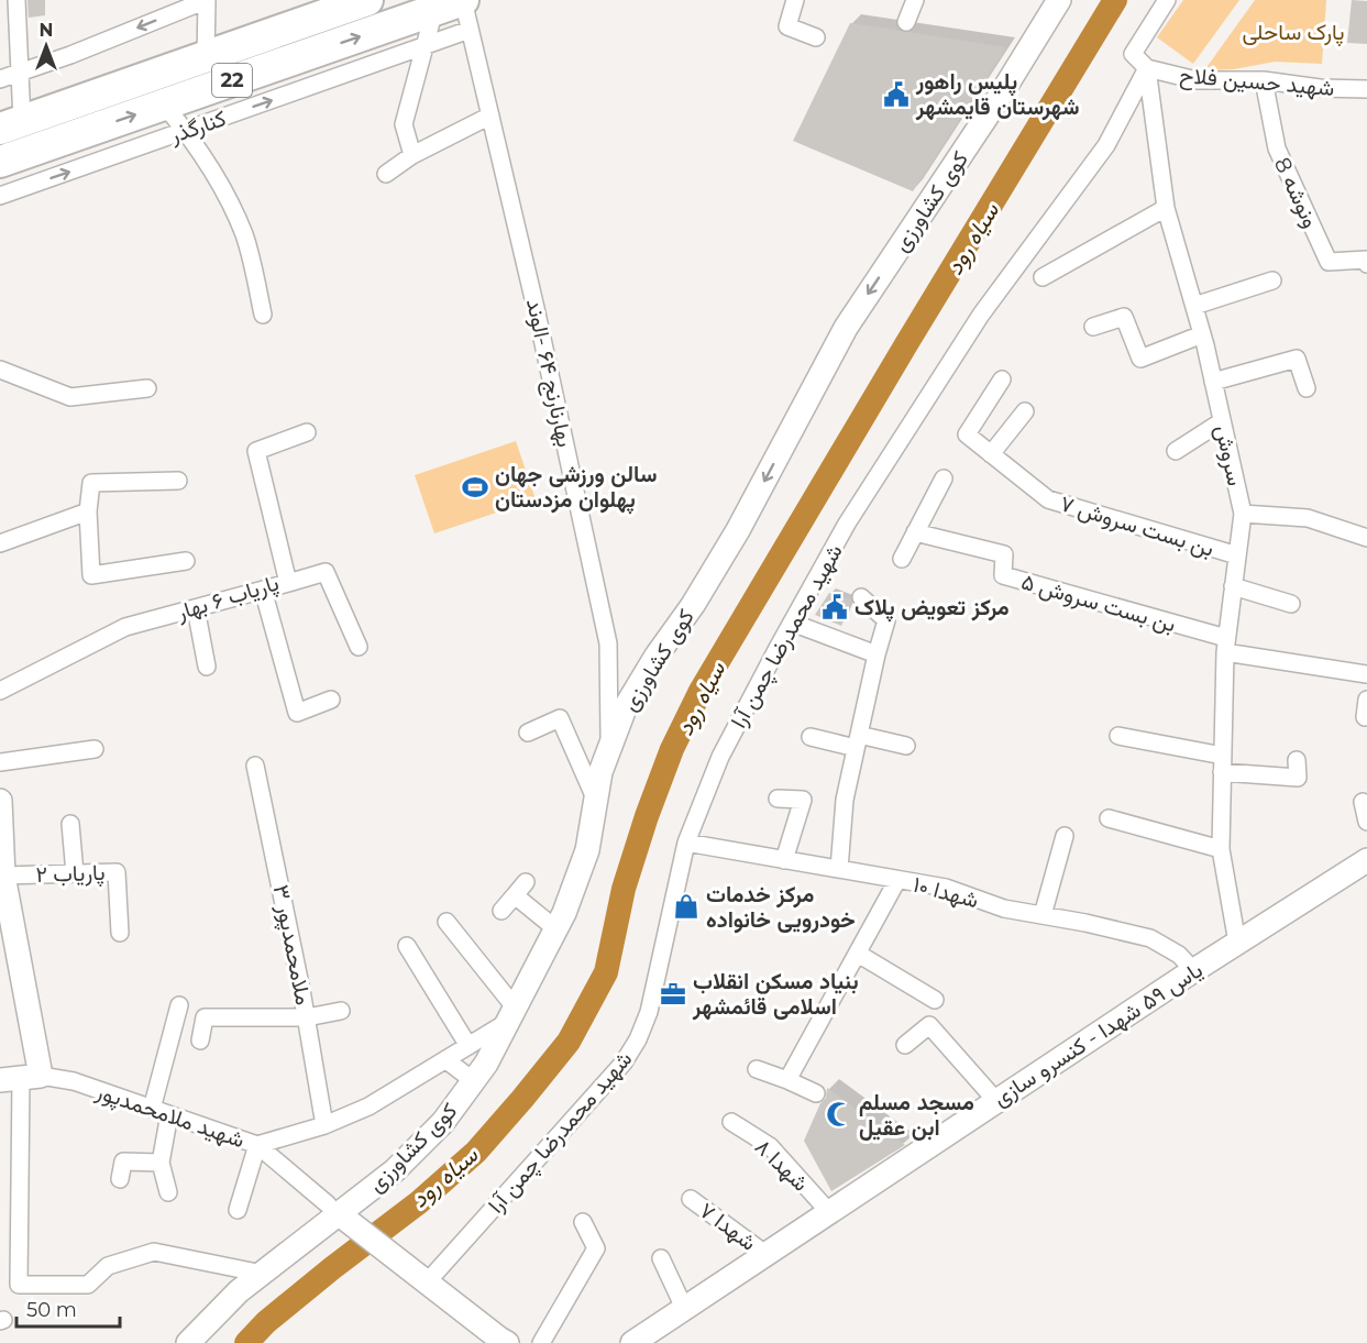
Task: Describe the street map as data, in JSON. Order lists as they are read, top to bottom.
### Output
{
  "streets": {
    "highway": ["22"],
    "street": [
      "شهید حسین فلاح",
      "کنارگذر",
      "ونوشه 8",
      "کوی کشاورزی",
      "بهارنارنج ۶۴ -الوند",
      "سروش",
      "بن بست سروش ۷",
      "پاریاب ۶ بهار",
      "بن بست سروش ۵",
      "شهید محمدرضا چمن آرا",
      "پاریاب ۲",
      "شهدا ۱۰",
      "ملامحمدپور ۳",
      "یاس ۵۹ شهدا - کنسرو سازی",
      "شهید ملامحمدپور",
      "شهدا ۸",
      "شهدا ۷"
    ]
  },
  "crossings": [
    ["22", "بهارنارنج ۶۴ -الوند"],
    ["شهید حسین فلاح", "ونوشه 8"],
    ["شهید حسین فلاح", "سروش"],
    ["شهید حسین فلاح", "شهید محمدرضا چمن آرا"],
    ["کنارگذر", "بهارنارنج ۶۴ -الوند"],
    ["کوی کشاورزی", "بهارنارنج ۶۴ -الوند"],
    ["کوی کشاورزی", "شهید ملامحمدپور"],
    ["سروش", "بن بست سروش ۷"],
    ["سروش", "بن بست سروش ۵"],
    ["سروش", "شهید محمدرضا چمن آرا"],
    ["سروش", "یاس ۵۹ شهدا - کنسرو سازی"],
    ["شهید محمدرضا چمن آرا", "شهدا ۱۰"],
    ["شهدا ۱۰", "یاس ۵۹ شهدا - کنسرو سازی"],
    ["ملامحمدپور ۳", "شهید ملامحمدپور"],
    ["یاس ۵۹ شهدا - کنسرو سازی", "شهدا ۸"],
    ["یاس ۵۹ شهدا - کنسرو سازی", "شهدا ۷"]
  ],
  "one_way": ["کوی کشاورزی"],
  "water": ["سیاه رود"],
  "parks": ["پارک ساحلی"],
  "places": {
    "public building": ["پلیس راهور شهرستان قایمشهر", "مرکز تعویض پلاک"],
    "sports": ["سالن ورزشی جهان پهلوان مزدستان"],
    "shop": ["مرکز خدمات خودرویی خانواده"],
    "office": ["بنیاد مسکن انقلاب اسلامی قائمشهر"],
    "mosque": ["مسجد مسلم ابن عقیل"]
  },
  "scale_bar": "50 m",
  "north": "top"
}
